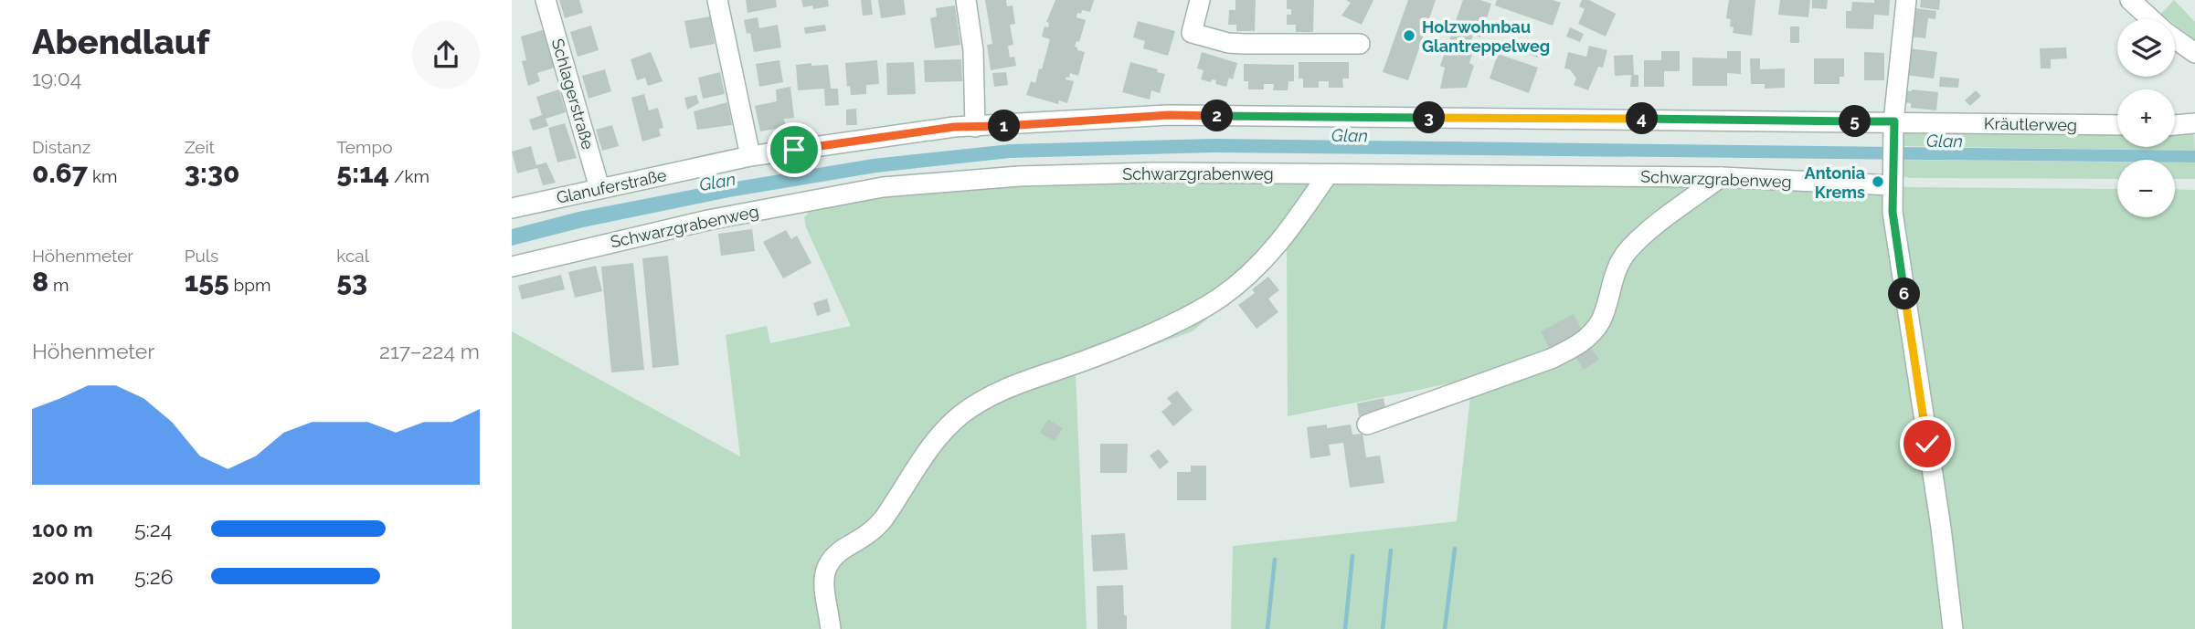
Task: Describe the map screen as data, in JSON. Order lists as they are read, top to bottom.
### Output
{
  "streets": {
    "street": [
      "Schlagerstraße",
      "Kräutlerweg",
      "Schwarzgrabenweg",
      "Glanuferstraße"
    ]
  },
  "crossings": [
    ["Schlagerstraße", "Glanuferstraße"],
    ["Kräutlerweg", "Glanuferstraße"]
  ],
  "water": ["Glan"],
  "places": ["Holzwohnbau Glantreppelweg", "Antonia Krems"],
  "page": {
    "heading": ["Abendlauf", "19:04"],
    "map_buttons": ["+", "−"],
    "pins": [
      "2",
      "3",
      "4",
      "5",
      "1",
      "6"
    ],
    "stats": [
      ["Distanz", "0.67 km"],
      ["Zeit", "3:30"],
      ["Tempo", "5:14 /km"],
      ["Höhenmeter", "8 m"],
      ["Puls", "155 bpm"],
      ["kcal", "53"]
    ],
    "chart": ["Höhenmeter", "217–224 m"],
    "list": [
      {
        "name": "100 m",
        "note": "5:24"
      },
      {
        "name": "200 m",
        "note": "5:26"
      }
    ]
  }
}
